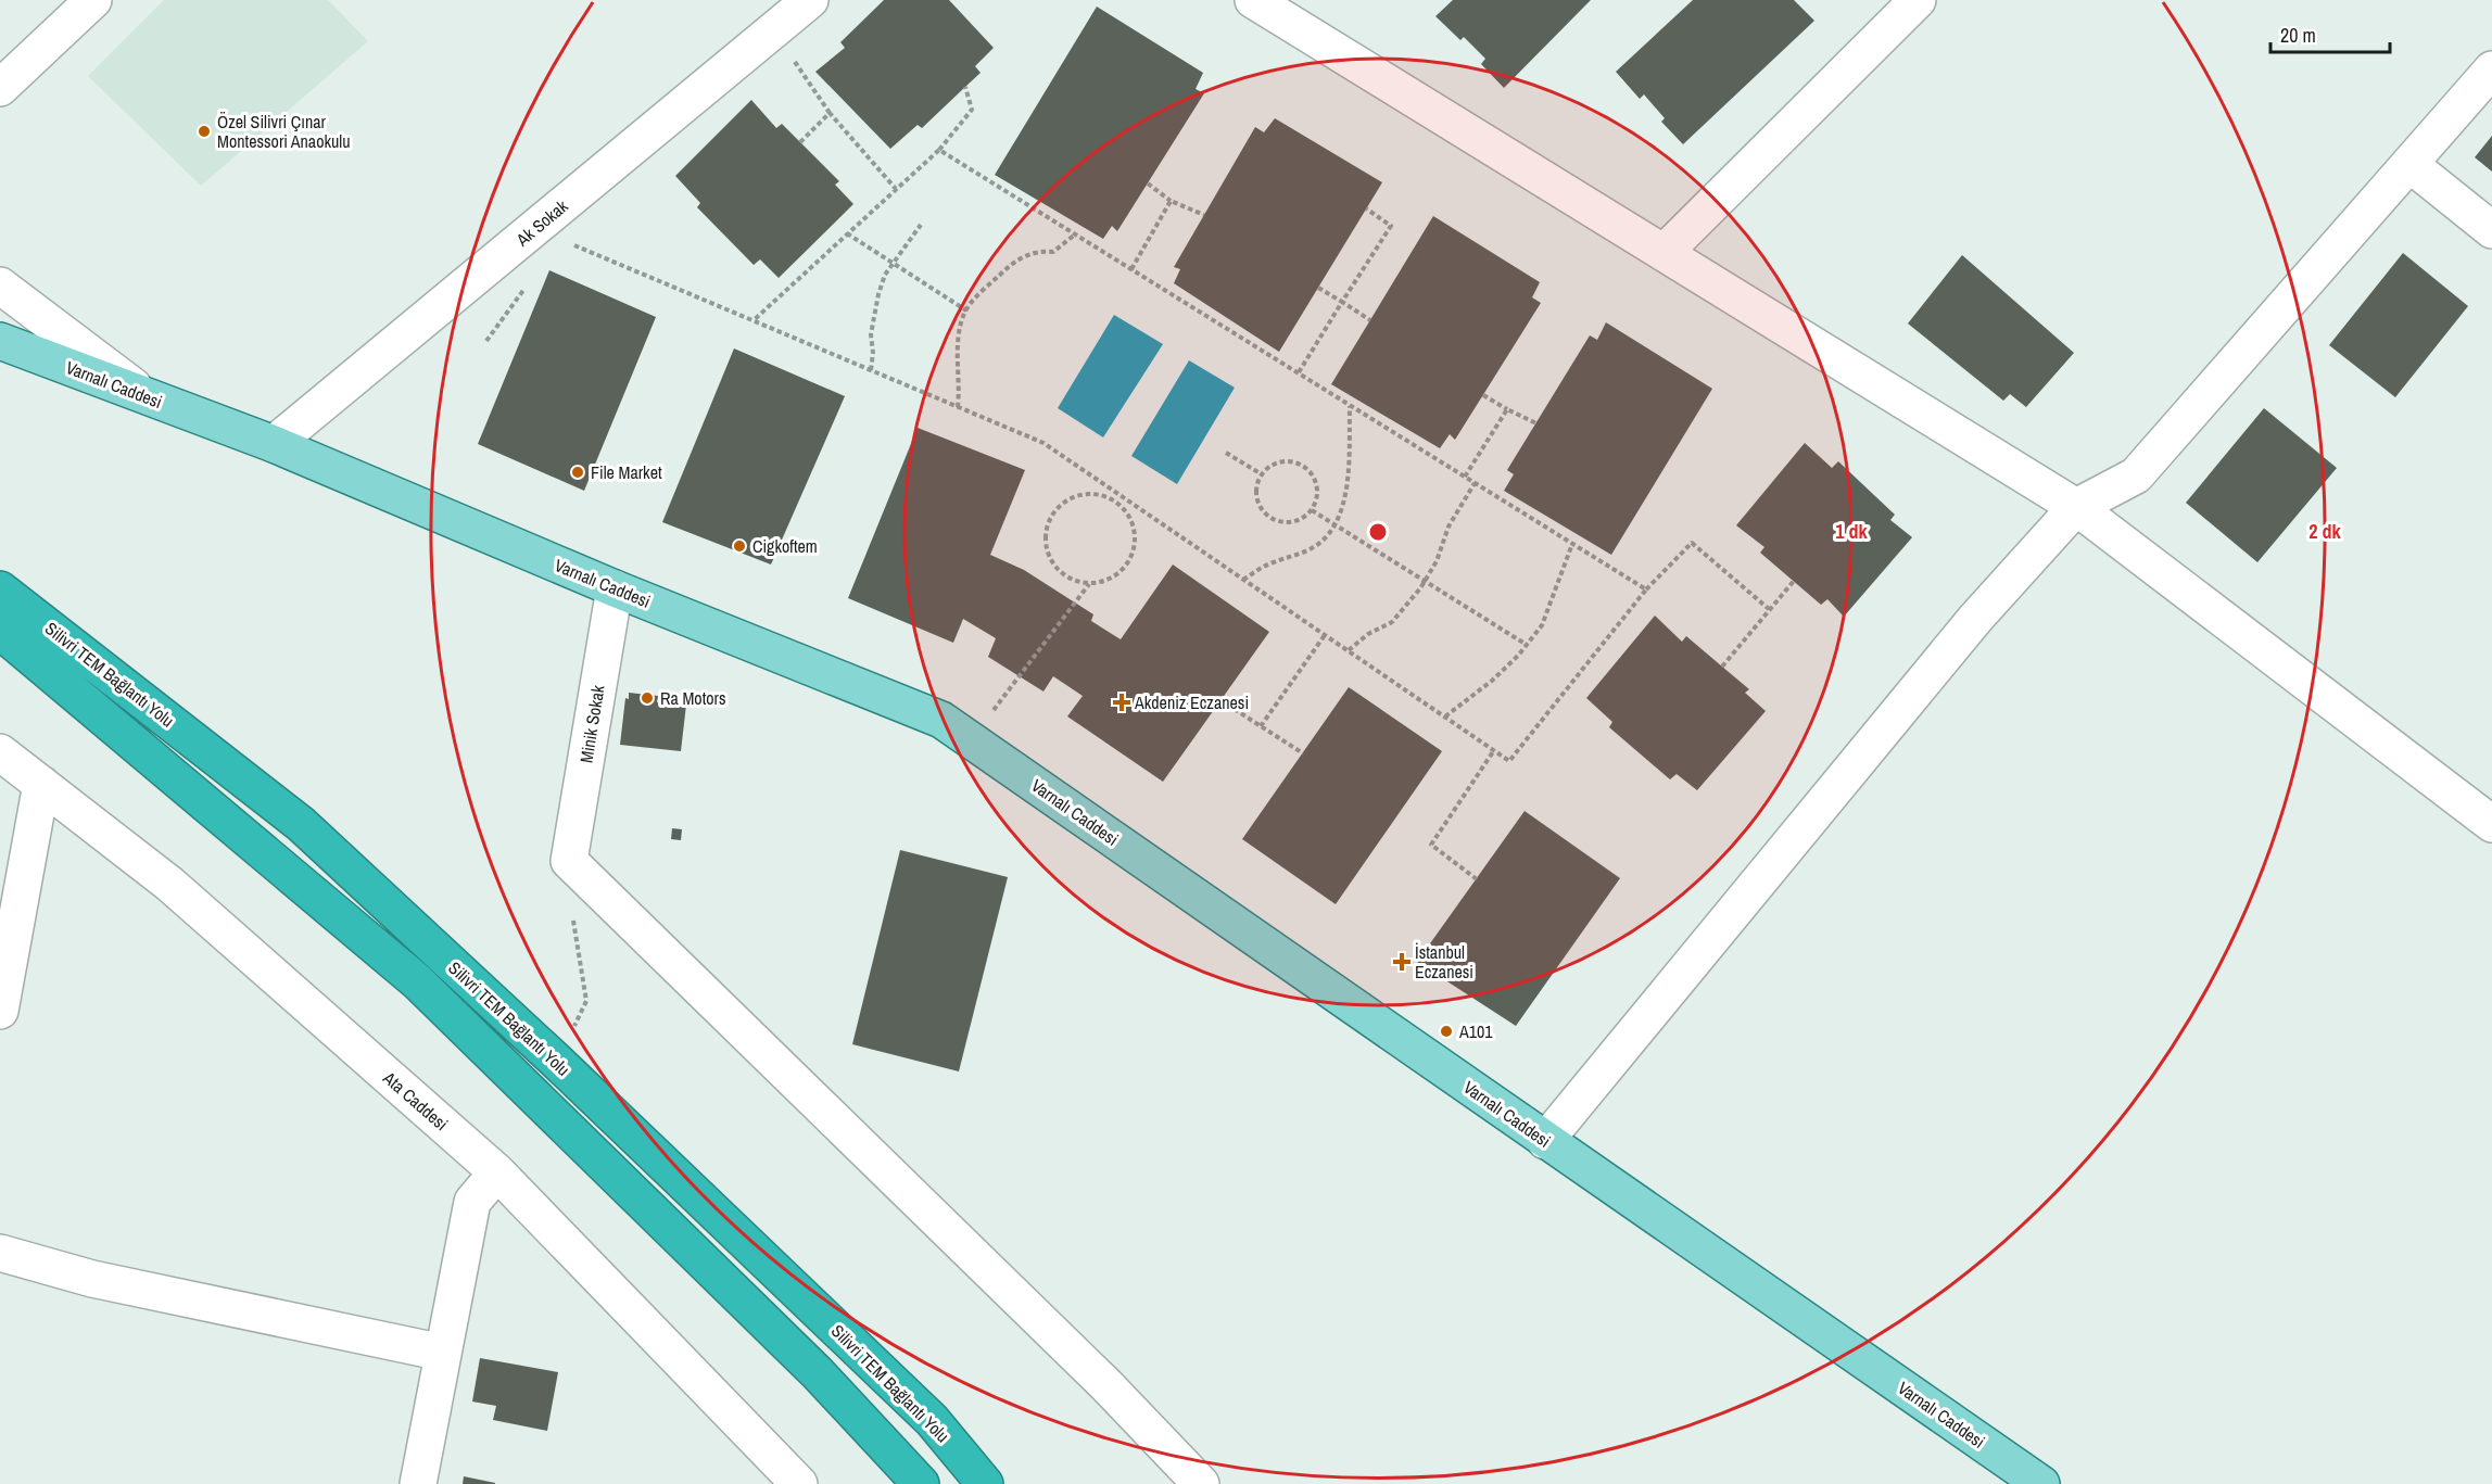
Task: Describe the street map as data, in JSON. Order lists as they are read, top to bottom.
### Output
{
  "streets": {
    "highway": ["Silivri TEM Bağlantı Yolu"],
    "main road": ["Varnalı Caddesi"],
    "street": ["Ak Sokak", "Minik Sokak", "Ata Caddesi"]
  },
  "crossings": [
    ["Ak Sokak", "Varnalı Caddesi"],
    ["Varnalı Caddesi", "Minik Sokak"]
  ],
  "places": {
    "other": [
      "Özel Silivri Çınar Montessori Anaokulu",
      "File Market",
      "Cigkoftem",
      "Ra Motors",
      "A101"
    ],
    "health": ["Akdeniz Eczanesi", "İstanbul Eczanesi"]
  },
  "scale_bar": "20 m",
  "rings": ["1 dk", "2 dk"]
}
